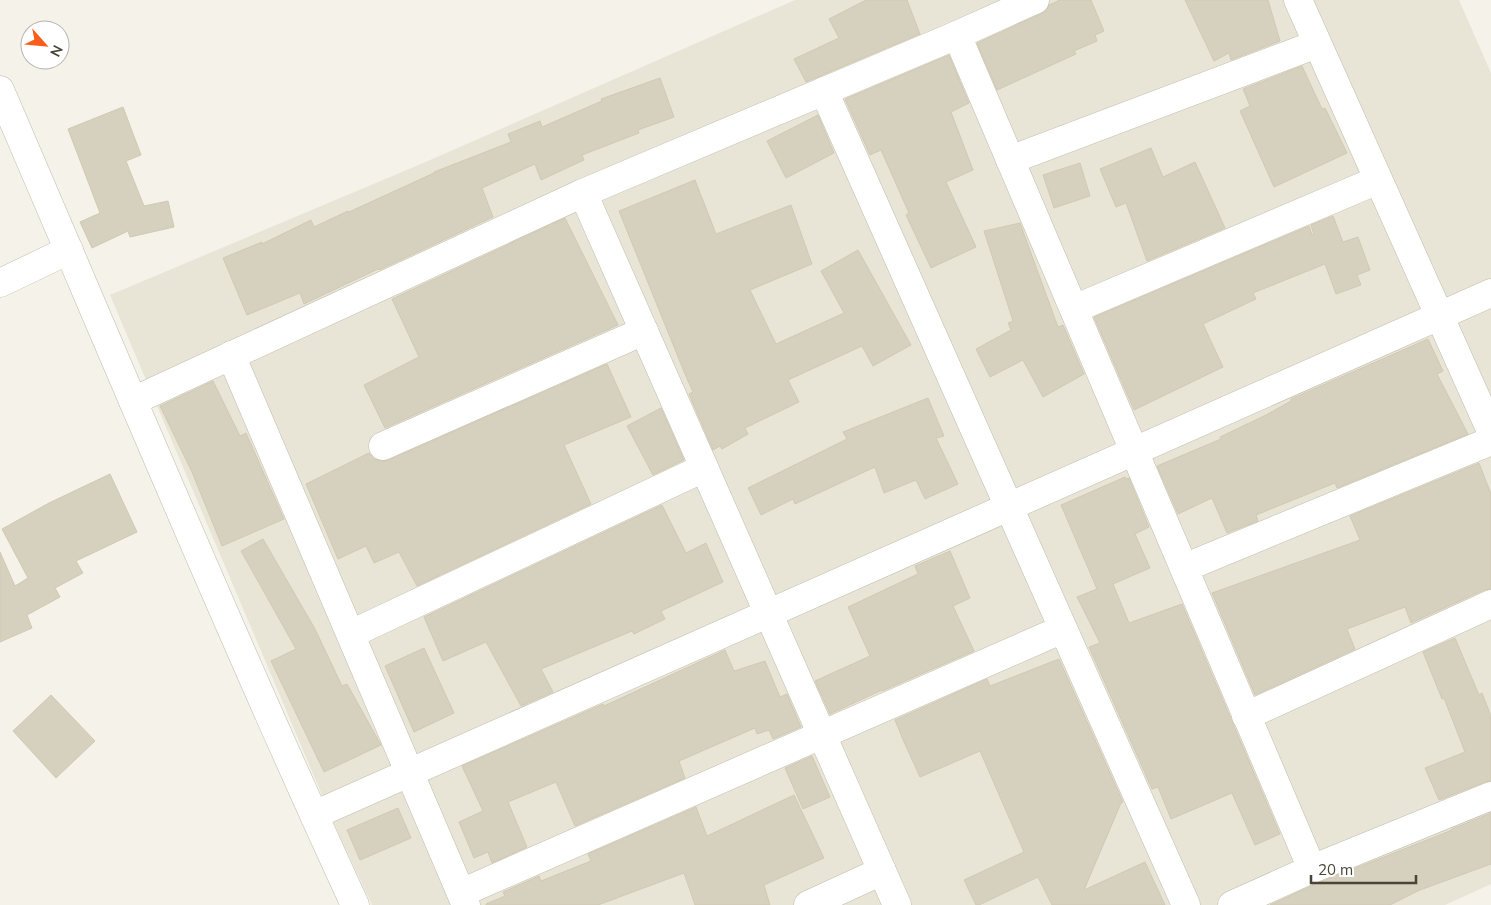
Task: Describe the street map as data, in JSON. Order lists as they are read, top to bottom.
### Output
{
  "scale_bar": "20 m",
  "north": "bottom right"
}
